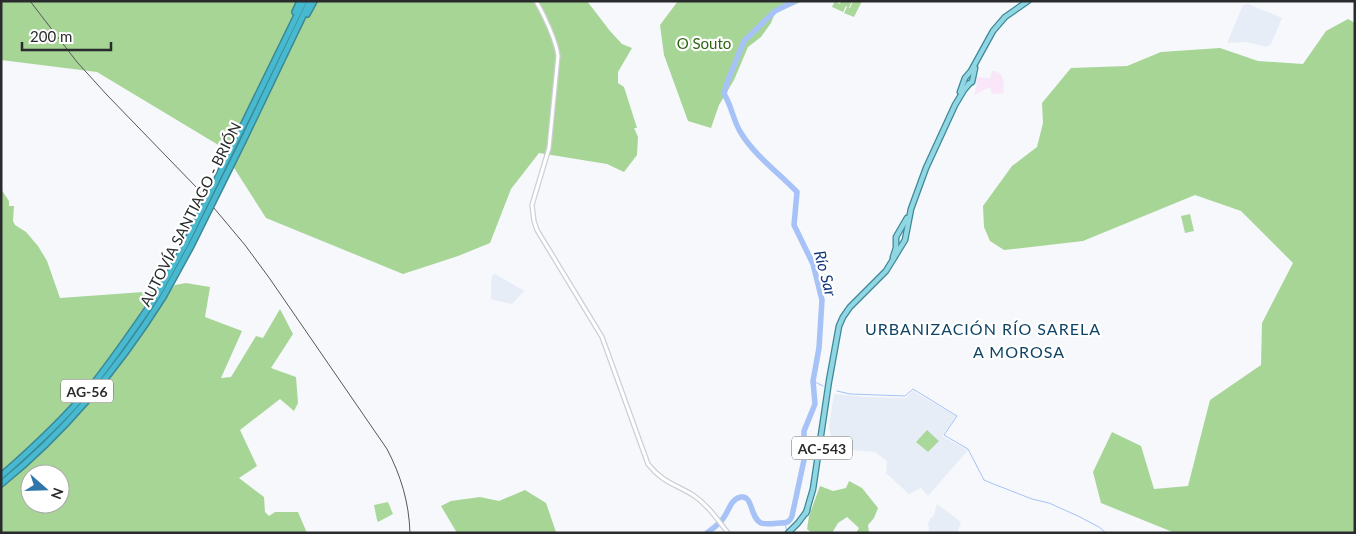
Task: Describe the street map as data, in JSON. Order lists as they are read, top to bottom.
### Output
{
  "streets": {
    "highway": ["AUTOVÍA SANTIAGO - BRIÓN", "AG-56"],
    "main road": ["AC-543"]
  },
  "districts": ["URBANIZACIÓN RÍO SARELA", "A MOROSA"],
  "water": ["Río Sar"],
  "parks": ["O Souto"],
  "scale_bar": "200 m",
  "north": "right"
}
